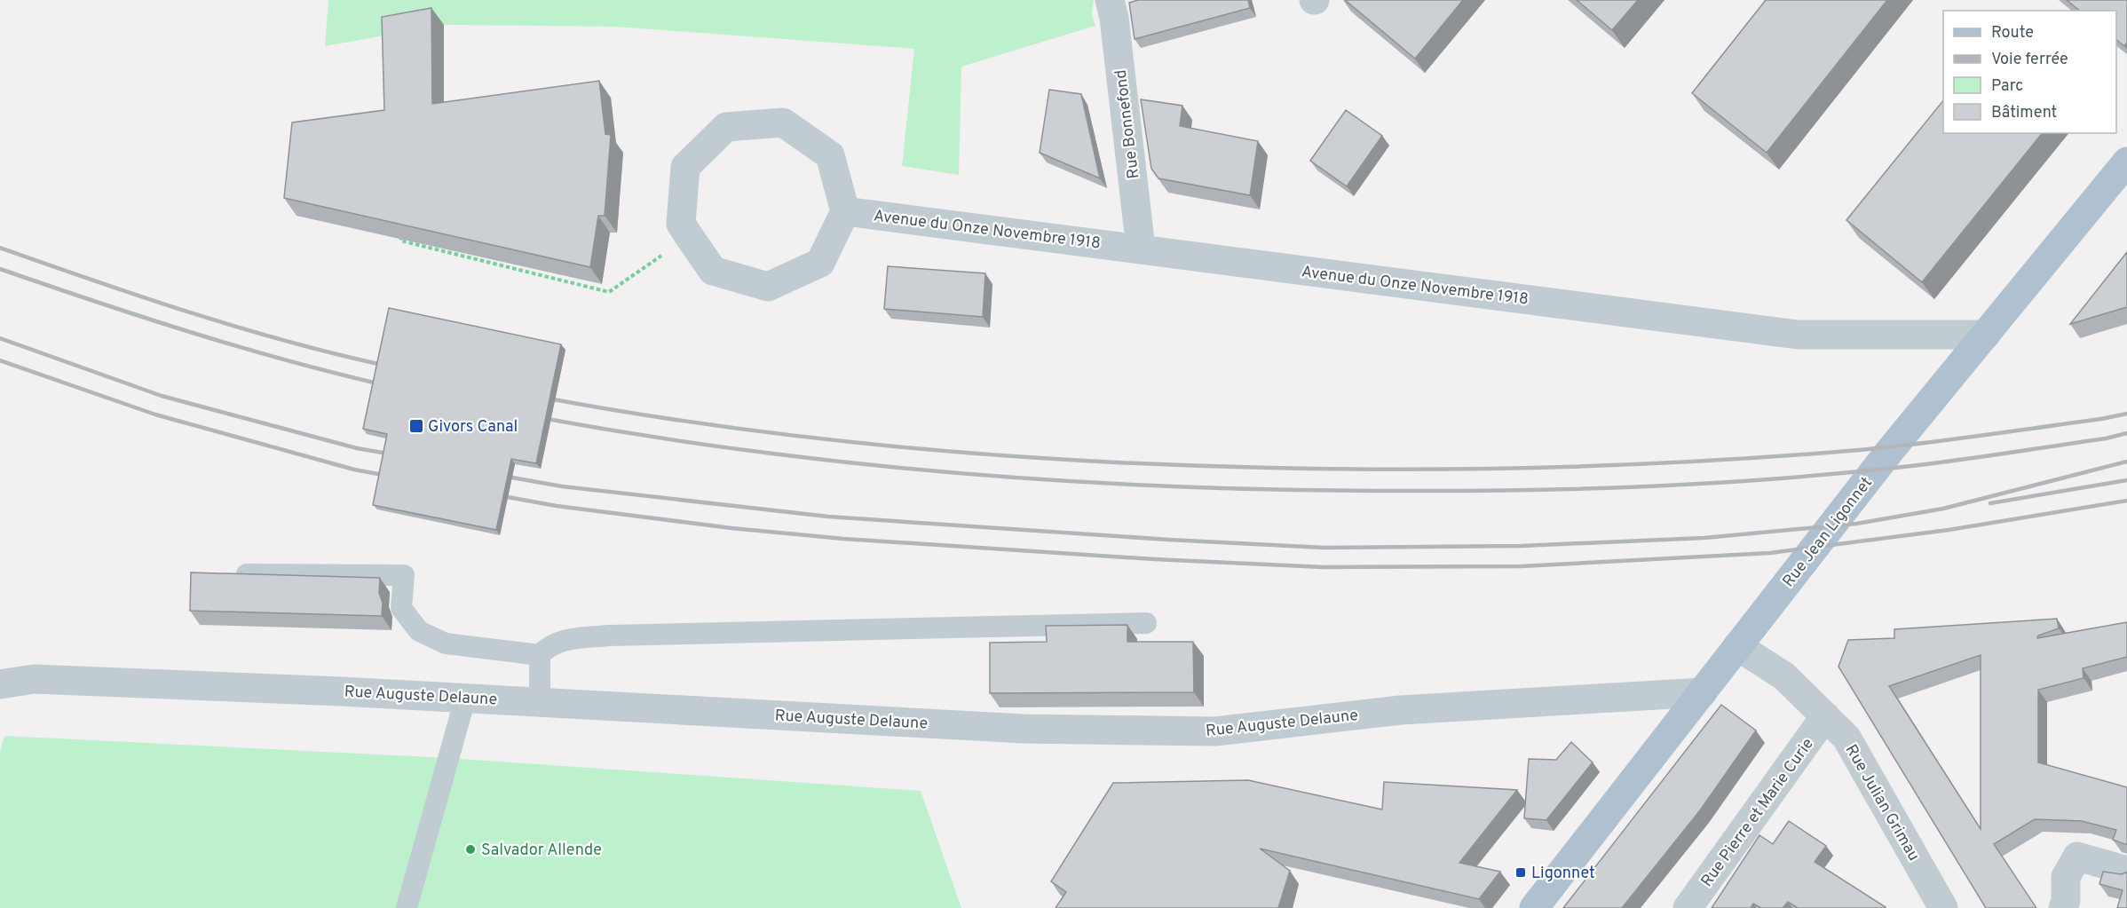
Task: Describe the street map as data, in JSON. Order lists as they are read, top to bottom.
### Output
{
  "streets": {
    "main road": ["Rue Jean Ligonnet"],
    "street": [
      "Rue Bonnefond",
      "Avenue du Onze Novembre 1918",
      "Rue Auguste Delaune",
      "Rue Julian Grimau",
      "Rue Pierre et Marie Curie"
    ]
  },
  "crossings": [
    ["Rue Bonnefond", "Avenue du Onze Novembre 1918"],
    ["Avenue du Onze Novembre 1918", "Rue Jean Ligonnet"],
    ["Rue Jean Ligonnet", "Rue Auguste Delaune"],
    ["Rue Jean Ligonnet", "Rue Julian Grimau"],
    ["Rue Julian Grimau", "Rue Pierre et Marie Curie"]
  ],
  "places": {
    "transit": ["Givors Canal", "Ligonnet"],
    "other": ["Salvador Allende"]
  },
  "legend": [
    "Route",
    "Voie ferrée",
    "Parc",
    "Bâtiment"
  ]
}
